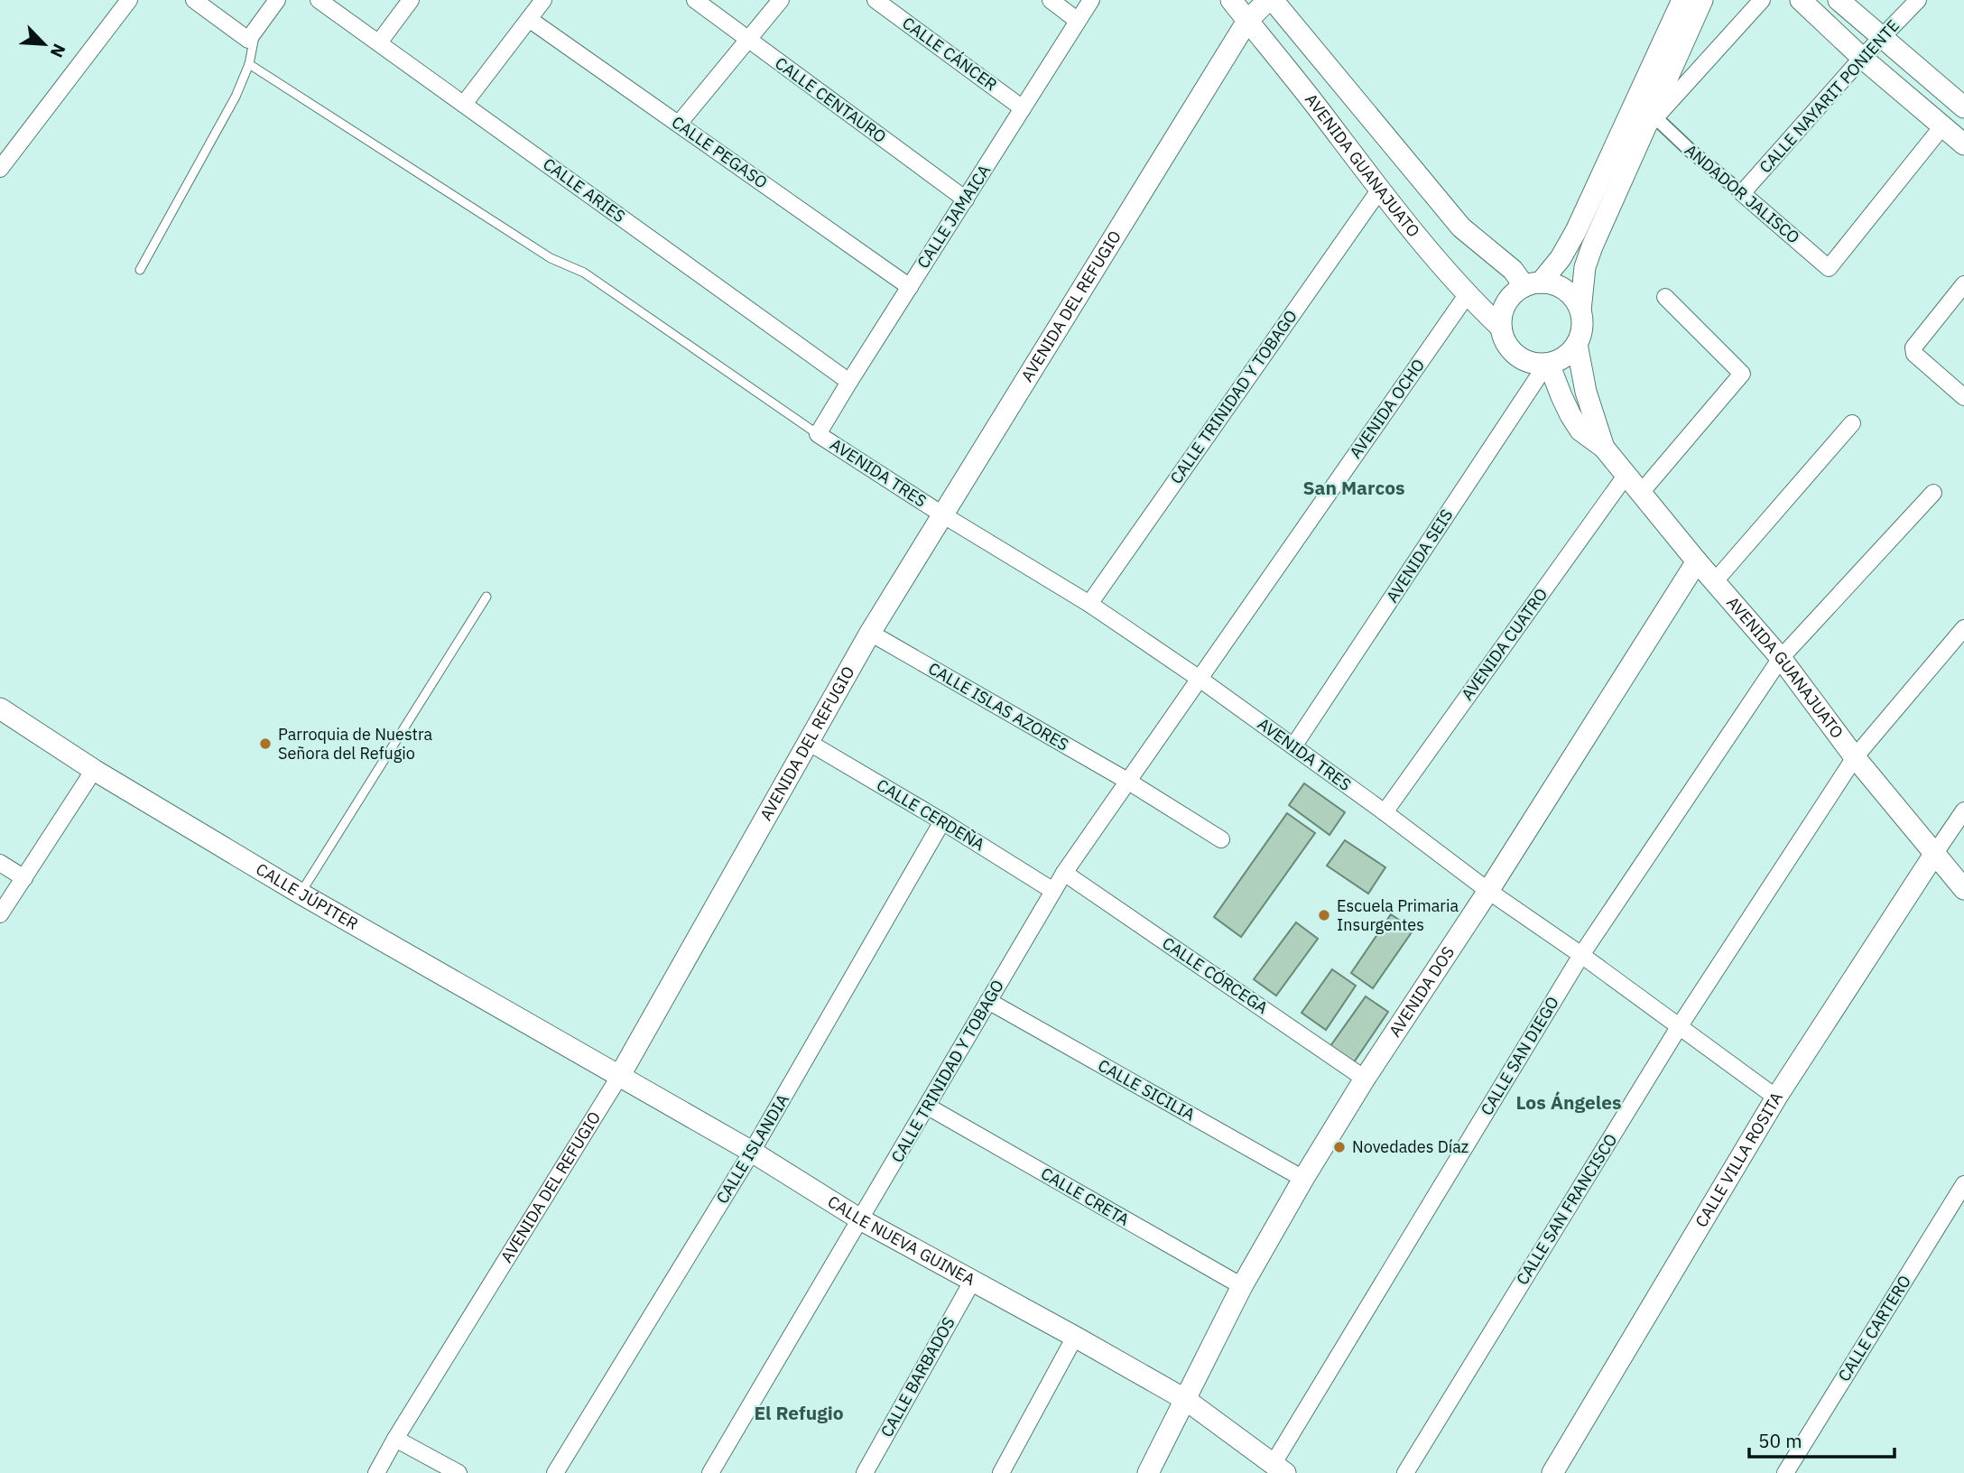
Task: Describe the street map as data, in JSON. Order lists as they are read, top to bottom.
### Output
{
  "streets": {
    "street": [
      "CALLE CÁNCER",
      "CALLE NAYARIT PONIENTE",
      "CALLE CENTAURO",
      "CALLE PEGASO",
      "AVENIDA GUANAJUATO",
      "CALLE ARIES",
      "ANDADOR JALISCO",
      "CALLE JAMAICA",
      "AVENIDA DEL REFUGIO",
      "CALLE TRINIDAD Y TOBAGO",
      "AVENIDA OCHO",
      "AVENIDA TRES",
      "AVENIDA SEIS",
      "AVENIDA CUATRO",
      "CALLE ISLAS AZORES",
      "CALLE CERDEÑA",
      "CALLE JÚPITER",
      "CALLE CÓRCEGA",
      "AVENIDA DOS",
      "CALLE SAN DIEGO",
      "CALLE SICILIA",
      "CALLE ISLANDIA",
      "CALLE VILLA ROSITA",
      "CALLE CRETA",
      "CALLE SAN FRANCISCO",
      "CALLE NUEVA GUINEA",
      "CALLE CARTERO",
      "CALLE BARBADOS"
    ]
  },
  "crossings": [
    ["CALLE CÁNCER", "CALLE JAMAICA"],
    ["CALLE NAYARIT PONIENTE", "ANDADOR JALISCO"],
    ["CALLE CENTAURO", "CALLE JAMAICA"],
    ["CALLE PEGASO", "CALLE JAMAICA"],
    ["AVENIDA GUANAJUATO", "AVENIDA DEL REFUGIO"],
    ["AVENIDA GUANAJUATO", "CALLE TRINIDAD Y TOBAGO"],
    ["AVENIDA GUANAJUATO", "AVENIDA OCHO"],
    ["AVENIDA GUANAJUATO", "AVENIDA SEIS"],
    ["AVENIDA GUANAJUATO", "AVENIDA CUATRO"],
    ["AVENIDA GUANAJUATO", "AVENIDA DOS"],
    ["AVENIDA GUANAJUATO", "CALLE SAN DIEGO"],
    ["AVENIDA GUANAJUATO", "CALLE VILLA ROSITA"],
    ["AVENIDA GUANAJUATO", "CALLE SAN FRANCISCO"],
    ["CALLE ARIES", "CALLE JAMAICA"],
    ["CALLE JAMAICA", "AVENIDA TRES"],
    ["AVENIDA DEL REFUGIO", "AVENIDA TRES"],
    ["AVENIDA DEL REFUGIO", "CALLE ISLAS AZORES"],
    ["AVENIDA DEL REFUGIO", "CALLE CERDEÑA"],
    ["AVENIDA DEL REFUGIO", "CALLE JÚPITER"],
    ["AVENIDA DEL REFUGIO", "CALLE NUEVA GUINEA"],
    ["CALLE TRINIDAD Y TOBAGO", "AVENIDA OCHO"],
    ["CALLE TRINIDAD Y TOBAGO", "AVENIDA TRES"],
    ["CALLE TRINIDAD Y TOBAGO", "CALLE ISLAS AZORES"],
    ["CALLE TRINIDAD Y TOBAGO", "CALLE CERDEÑA"],
    ["CALLE TRINIDAD Y TOBAGO", "CALLE CÓRCEGA"],
    ["CALLE TRINIDAD Y TOBAGO", "CALLE SICILIA"],
    ["CALLE TRINIDAD Y TOBAGO", "CALLE CRETA"],
    ["CALLE TRINIDAD Y TOBAGO", "CALLE NUEVA GUINEA"],
    ["AVENIDA OCHO", "AVENIDA TRES"],
    ["AVENIDA TRES", "AVENIDA SEIS"],
    ["AVENIDA TRES", "AVENIDA CUATRO"],
    ["AVENIDA TRES", "AVENIDA DOS"],
    ["AVENIDA TRES", "CALLE SAN DIEGO"],
    ["AVENIDA TRES", "CALLE VILLA ROSITA"],
    ["AVENIDA TRES", "CALLE SAN FRANCISCO"],
    ["CALLE CERDEÑA", "CALLE ISLANDIA"],
    ["CALLE JÚPITER", "CALLE NUEVA GUINEA"],
    ["CALLE CÓRCEGA", "AVENIDA DOS"],
    ["AVENIDA DOS", "CALLE SICILIA"],
    ["AVENIDA DOS", "CALLE CRETA"],
    ["AVENIDA DOS", "CALLE NUEVA GUINEA"],
    ["CALLE SAN DIEGO", "CALLE NUEVA GUINEA"],
    ["CALLE ISLANDIA", "CALLE NUEVA GUINEA"],
    ["CALLE NUEVA GUINEA", "CALLE BARBADOS"]
  ],
  "districts": ["San Marcos", "Los Ángeles", "El Refugio"],
  "places": ["Parroquia de Nuestra Señora del Refugio", "Escuela Primaria Insurgentes", "Novedades Díaz"],
  "scale_bar": "50 m",
  "north": "bottom right"
}
